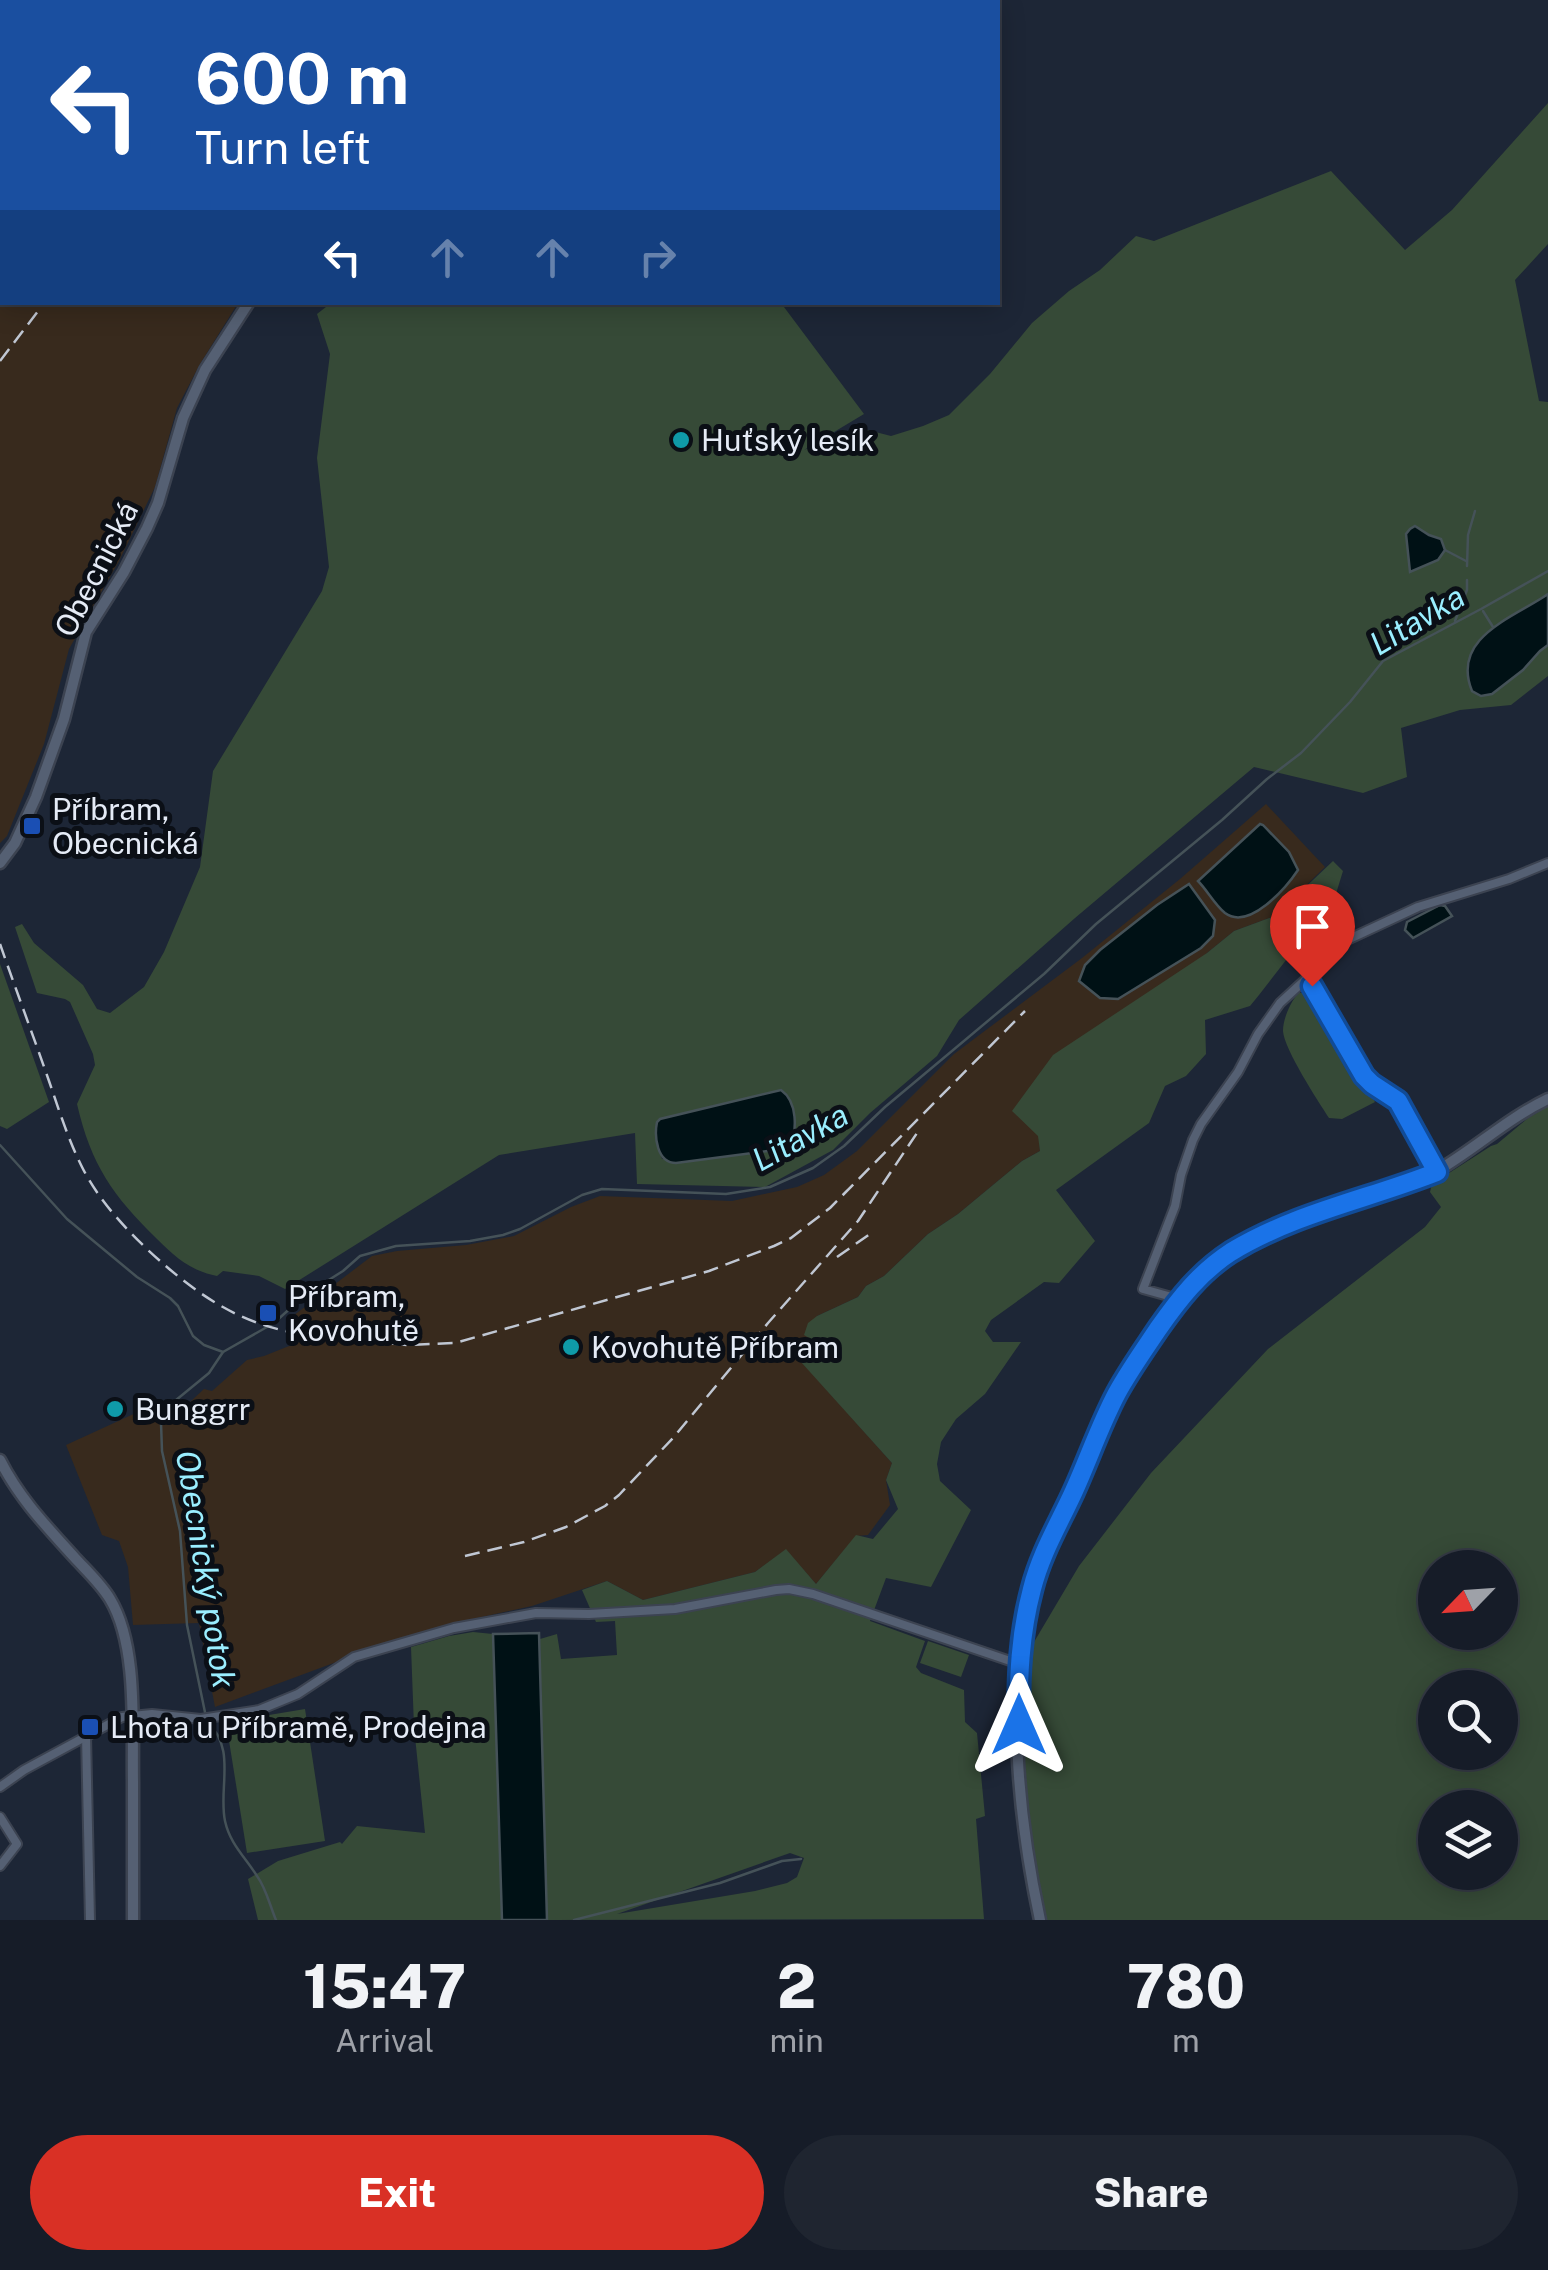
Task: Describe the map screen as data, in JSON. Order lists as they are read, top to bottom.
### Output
{
  "streets": {
    "street": ["Obecnická"]
  },
  "water": ["Litavka", "Obecnický potok"],
  "places": {
    "other": ["Huťský lesík", "Kovohutě Příbram", "Bunggrr"],
    "transit": ["Příbram, Obecnická", "Příbram, Kovohutě", "Lhota u Příbramě, Prodejna"]
  },
  "north": "bottom left",
  "page": {
    "turn": ["600 m", "Turn left"],
    "eta": [
      "15:47",
      "Arrival",
      "2",
      "min",
      "780",
      "m"
    ],
    "buttons": ["Exit", "Share"]
  }
}
